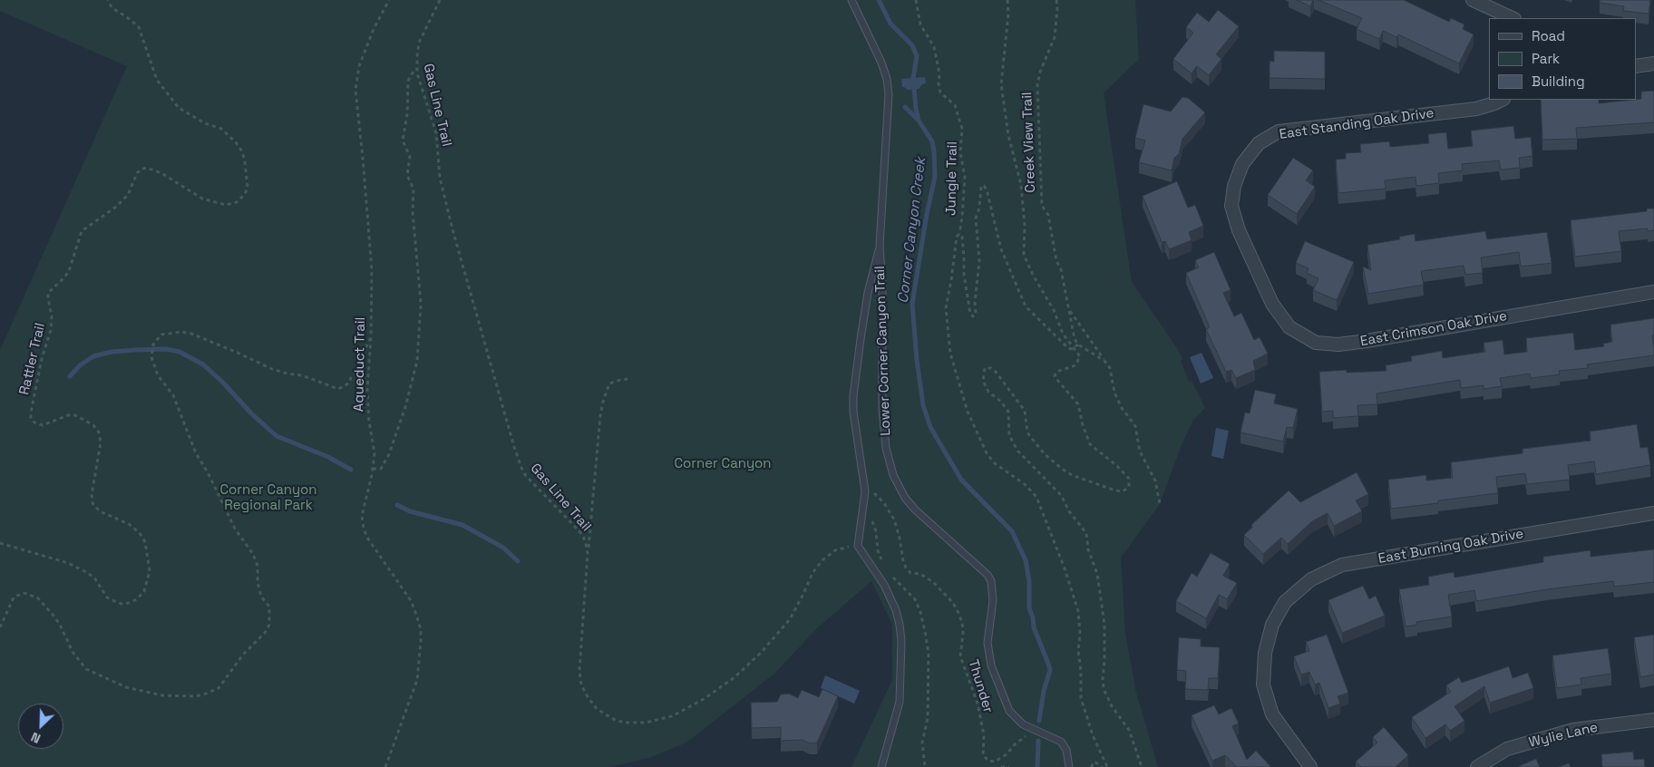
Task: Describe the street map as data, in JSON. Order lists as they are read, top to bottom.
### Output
{
  "streets": {
    "street": [
      "East Standing Oak Drive",
      "East Crimson Oak Drive",
      "East Burning Oak Drive",
      "Wylie Lane"
    ],
    "lane": ["Lower Corner Canyon Trail"],
    "path": [
      "Gas Line Trail",
      "Creek View Trail",
      "Jungle Trail",
      "Rattler Trail",
      "Aqueduct Trail",
      "Thunder"
    ]
  },
  "crossings": [
    ["East Standing Oak Drive", "East Crimson Oak Drive"],
    ["Lower Corner Canyon Trail", "Thunder"]
  ],
  "water": ["Corner Canyon Creek"],
  "parks": ["Corner Canyon", "Corner Canyon Regional Park"],
  "legend": ["Road", "Park", "Building"],
  "north": "bottom left"
}
